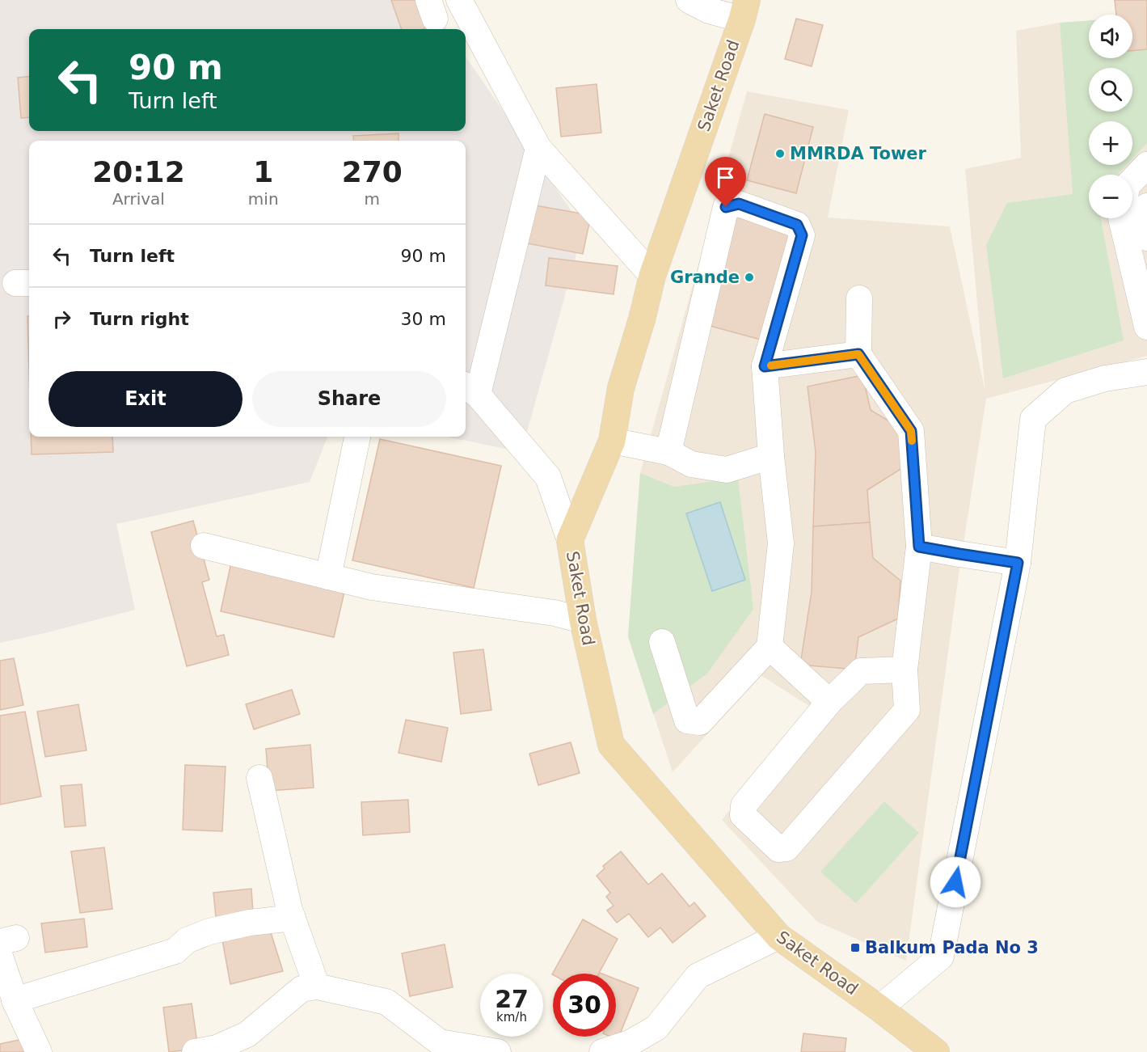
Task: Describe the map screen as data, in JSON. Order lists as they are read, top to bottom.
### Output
{
  "streets": {
    "main road": ["Saket Road"]
  },
  "places": {
    "other": ["MMRDA Tower", "Grande"],
    "transit": ["Balkum Pada No 3"]
  },
  "page": {
    "map_buttons": ["+", "−"],
    "turn": ["90 m", "Turn left"],
    "eta": [
      "20:12",
      "Arrival",
      "1",
      "min",
      "270",
      "m"
    ],
    "list": [
      {
        "name": "Turn left",
        "value": "90 m"
      },
      {
        "name": "Turn right",
        "value": "30 m"
      }
    ],
    "buttons": ["Exit", "Share"],
    "speed": "27 km/h",
    "limit": "30"
  }
}
